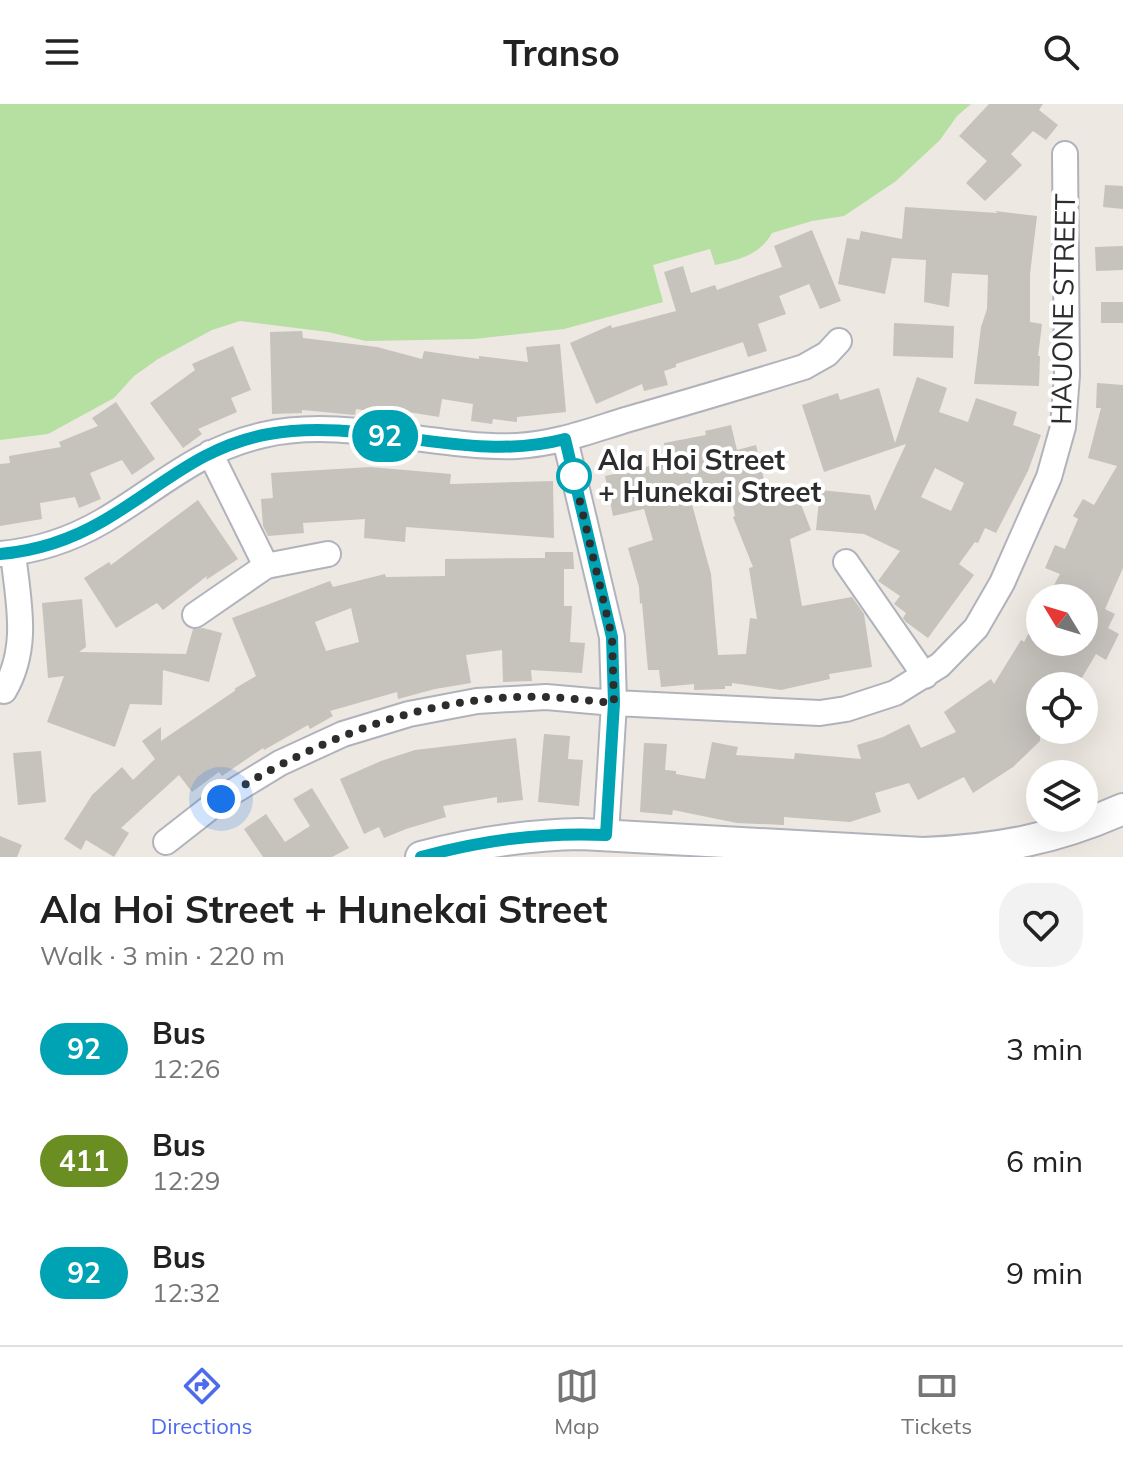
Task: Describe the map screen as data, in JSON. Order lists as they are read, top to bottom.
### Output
{
  "streets": {
    "street": ["HAUONE STREET"]
  },
  "places": ["Ala Hoi Street + Hunekai Street"],
  "lines": ["bus line 92"],
  "north": "top left",
  "page": {
    "header": "Transo",
    "on_map": "92",
    "heading": ["Ala Hoi Street + Hunekai Street", "Walk · 3 min · 220 m"],
    "list": [
      {
        "mark": "92",
        "name": "Bus",
        "note": "12:26",
        "value": "3 min"
      },
      {
        "mark": "411",
        "name": "Bus",
        "note": "12:29",
        "value": "6 min"
      },
      {
        "mark": "92",
        "name": "Bus",
        "note": "12:32",
        "value": "9 min"
      }
    ],
    "tabs": ["Directions", "Map", "Tickets"]
  }
}
